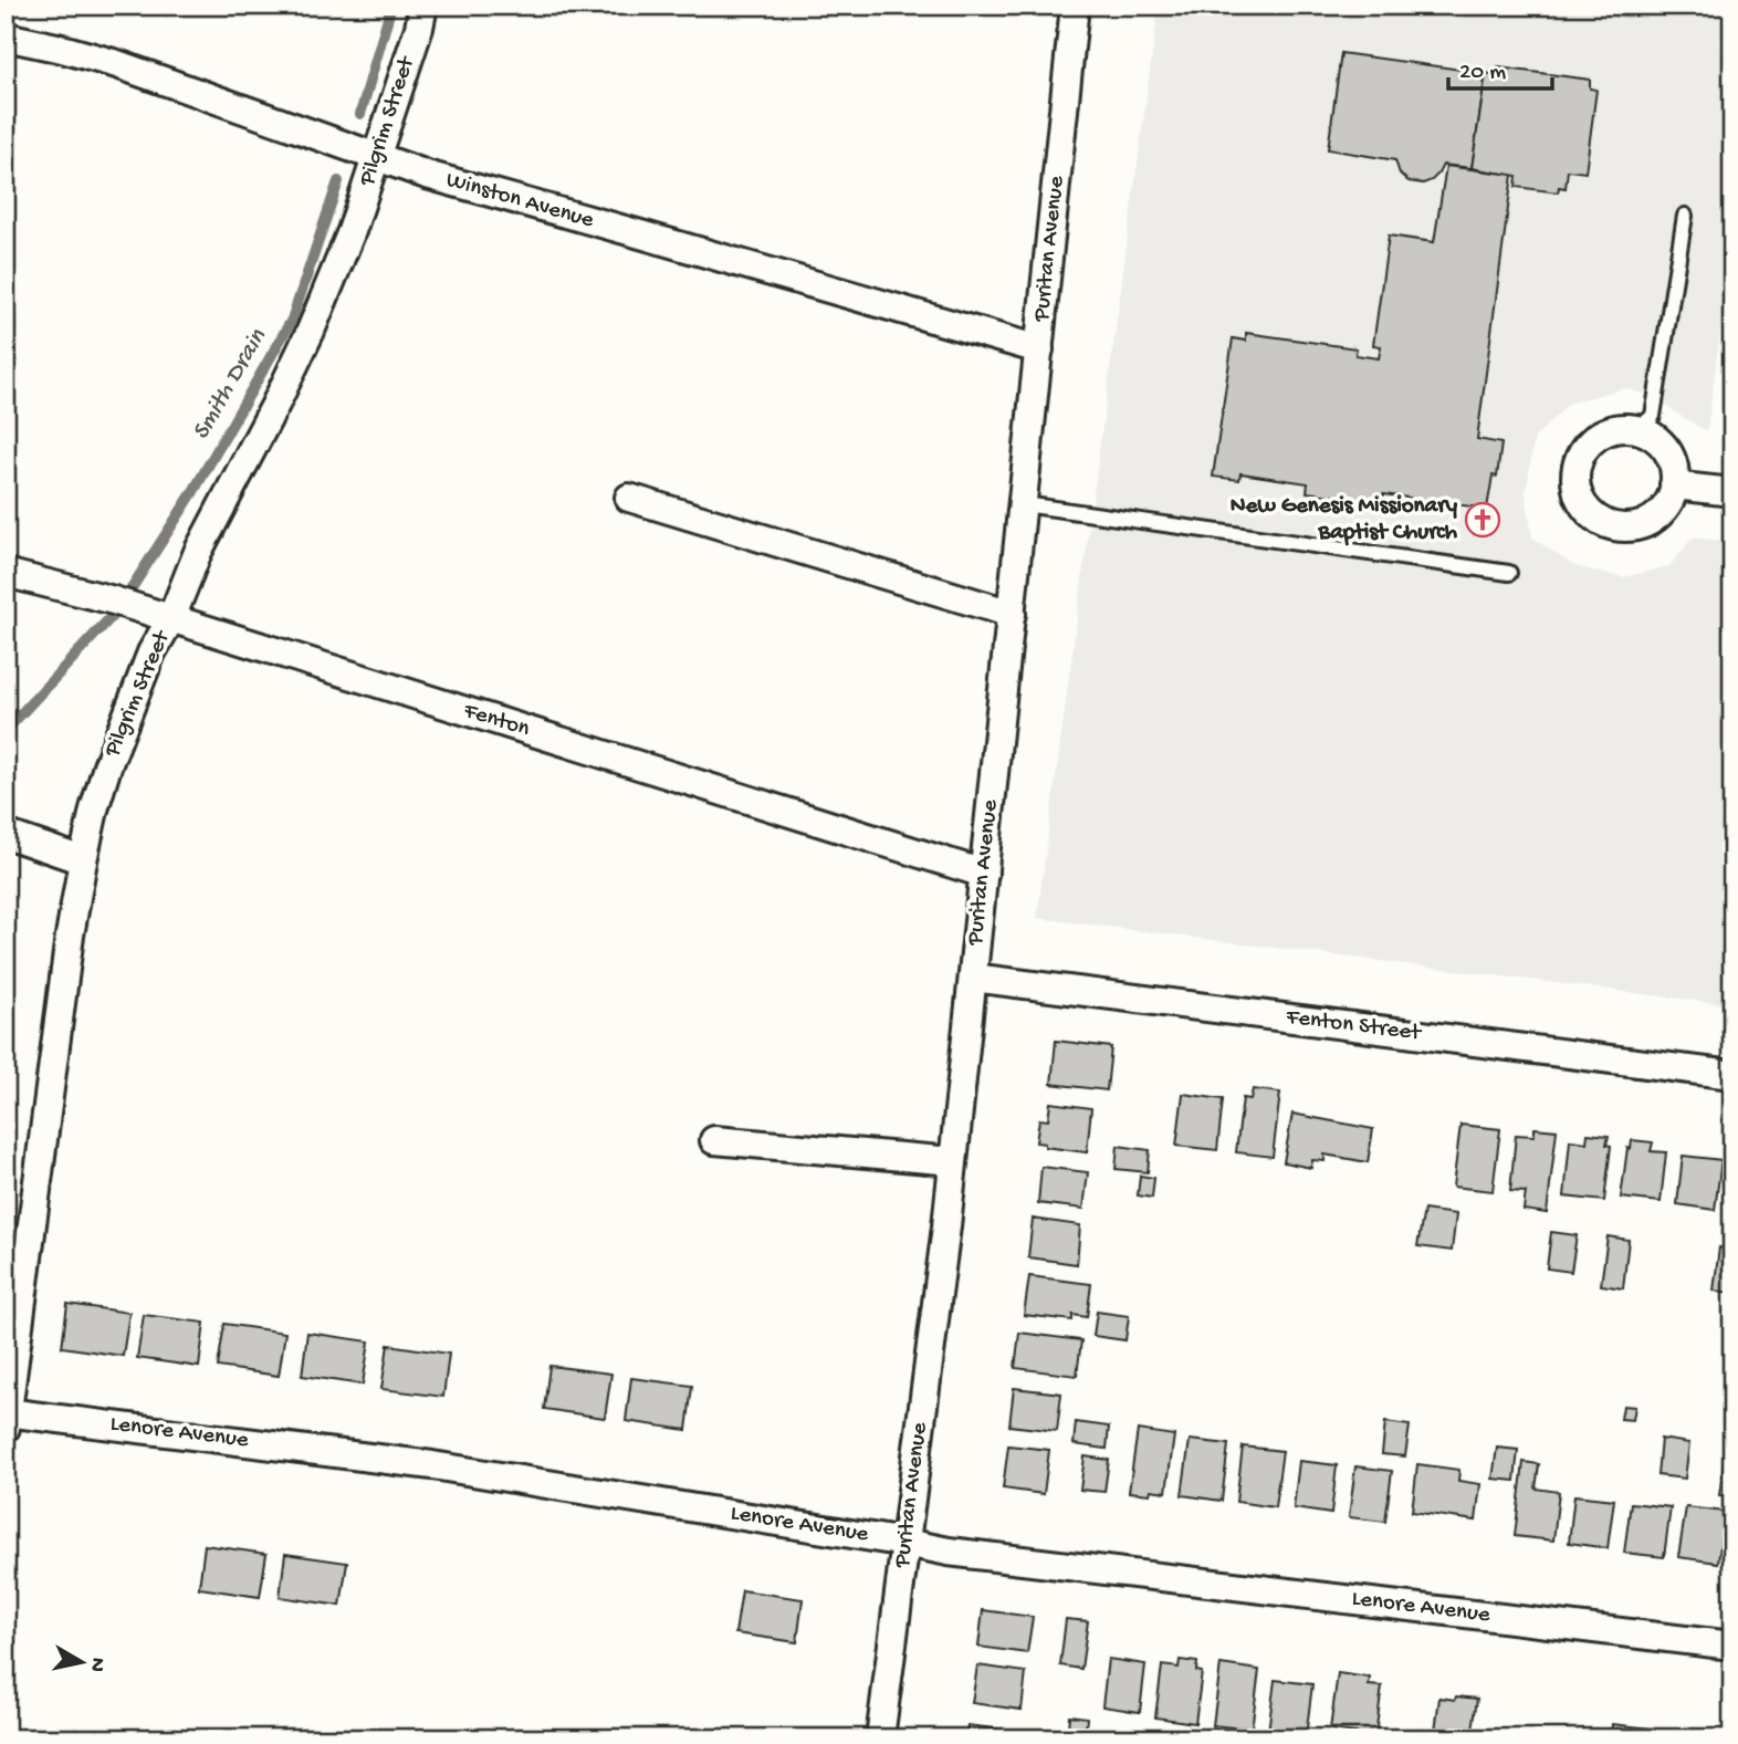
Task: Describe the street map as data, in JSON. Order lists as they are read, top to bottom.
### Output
{
  "streets": {
    "street": [
      "Pilgrim Street",
      "Winston Avenue",
      "Puritan Avenue",
      "Fenton",
      "Fenton Street",
      "Lenore Avenue"
    ]
  },
  "crossings": [
    ["Pilgrim Street", "Winston Avenue"],
    ["Pilgrim Street", "Fenton"],
    ["Pilgrim Street", "Lenore Avenue"],
    ["Winston Avenue", "Puritan Avenue"],
    ["Puritan Avenue", "Fenton"],
    ["Puritan Avenue", "Fenton Street"],
    ["Puritan Avenue", "Lenore Avenue"]
  ],
  "water": ["Smith Drain"],
  "places": {
    "church": ["New Genesis Missionary Baptist Church"]
  },
  "scale_bar": "20 m",
  "north": "right"
}
